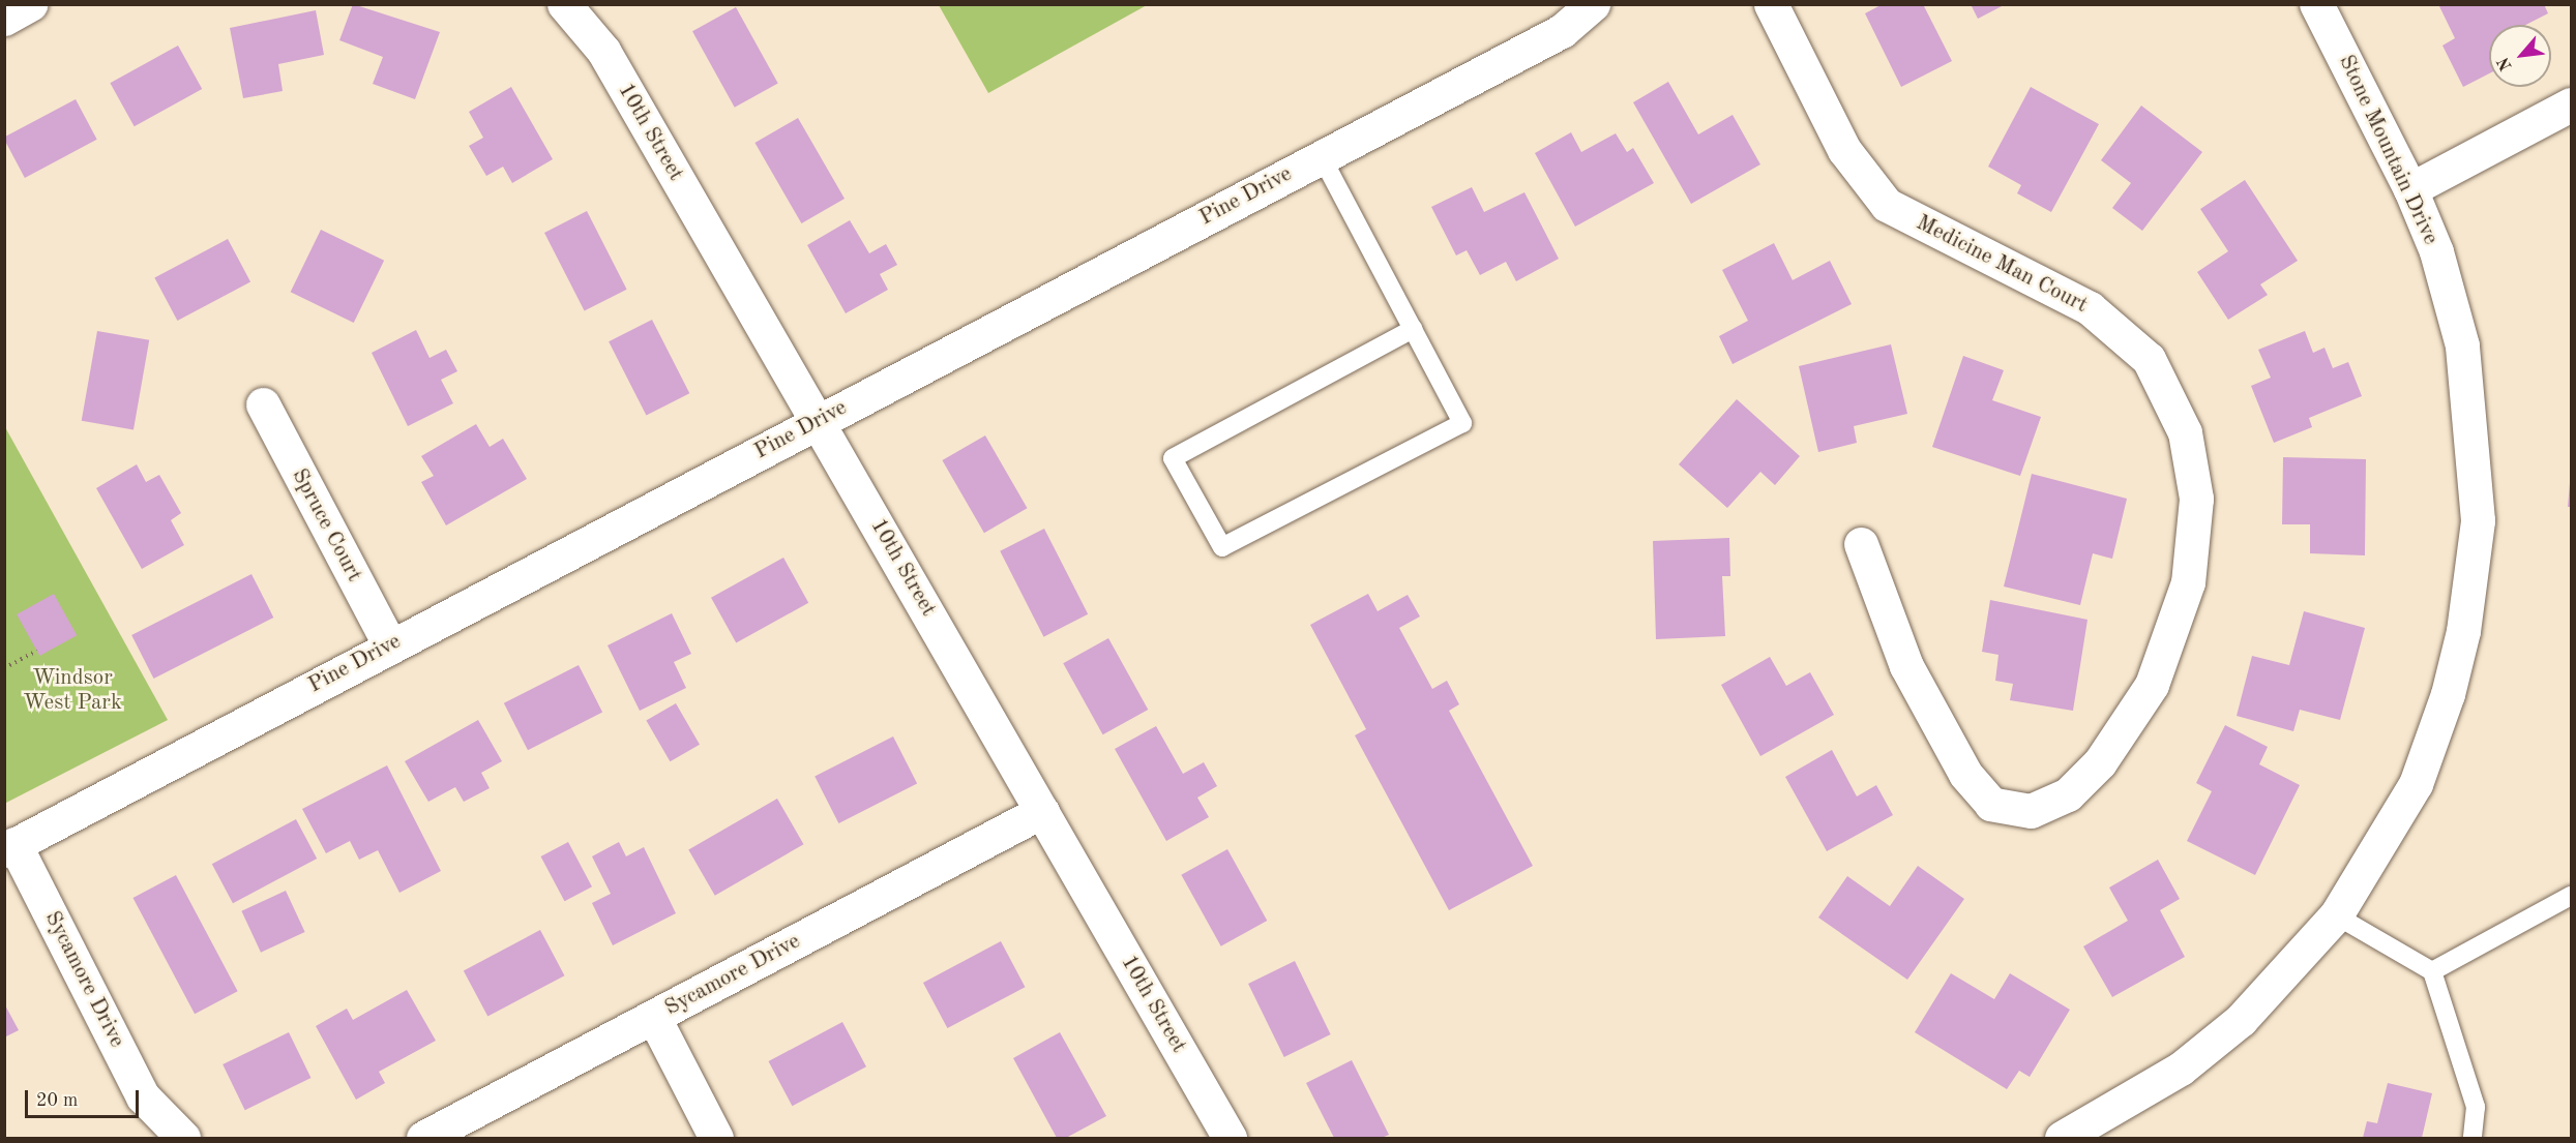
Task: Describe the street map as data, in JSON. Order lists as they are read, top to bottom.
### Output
{
  "streets": {
    "street": [
      "10th Street",
      "Stone Mountain Drive",
      "Pine Drive",
      "Medicine Man Court",
      "Spruce Court",
      "Sycamore Drive"
    ]
  },
  "crossings": [
    ["10th Street", "Pine Drive"],
    ["10th Street", "Sycamore Drive"],
    ["Pine Drive", "Spruce Court"],
    ["Pine Drive", "Sycamore Drive"]
  ],
  "parks": ["Windsor West Park"],
  "scale_bar": "20 m",
  "north": "bottom left"
}
